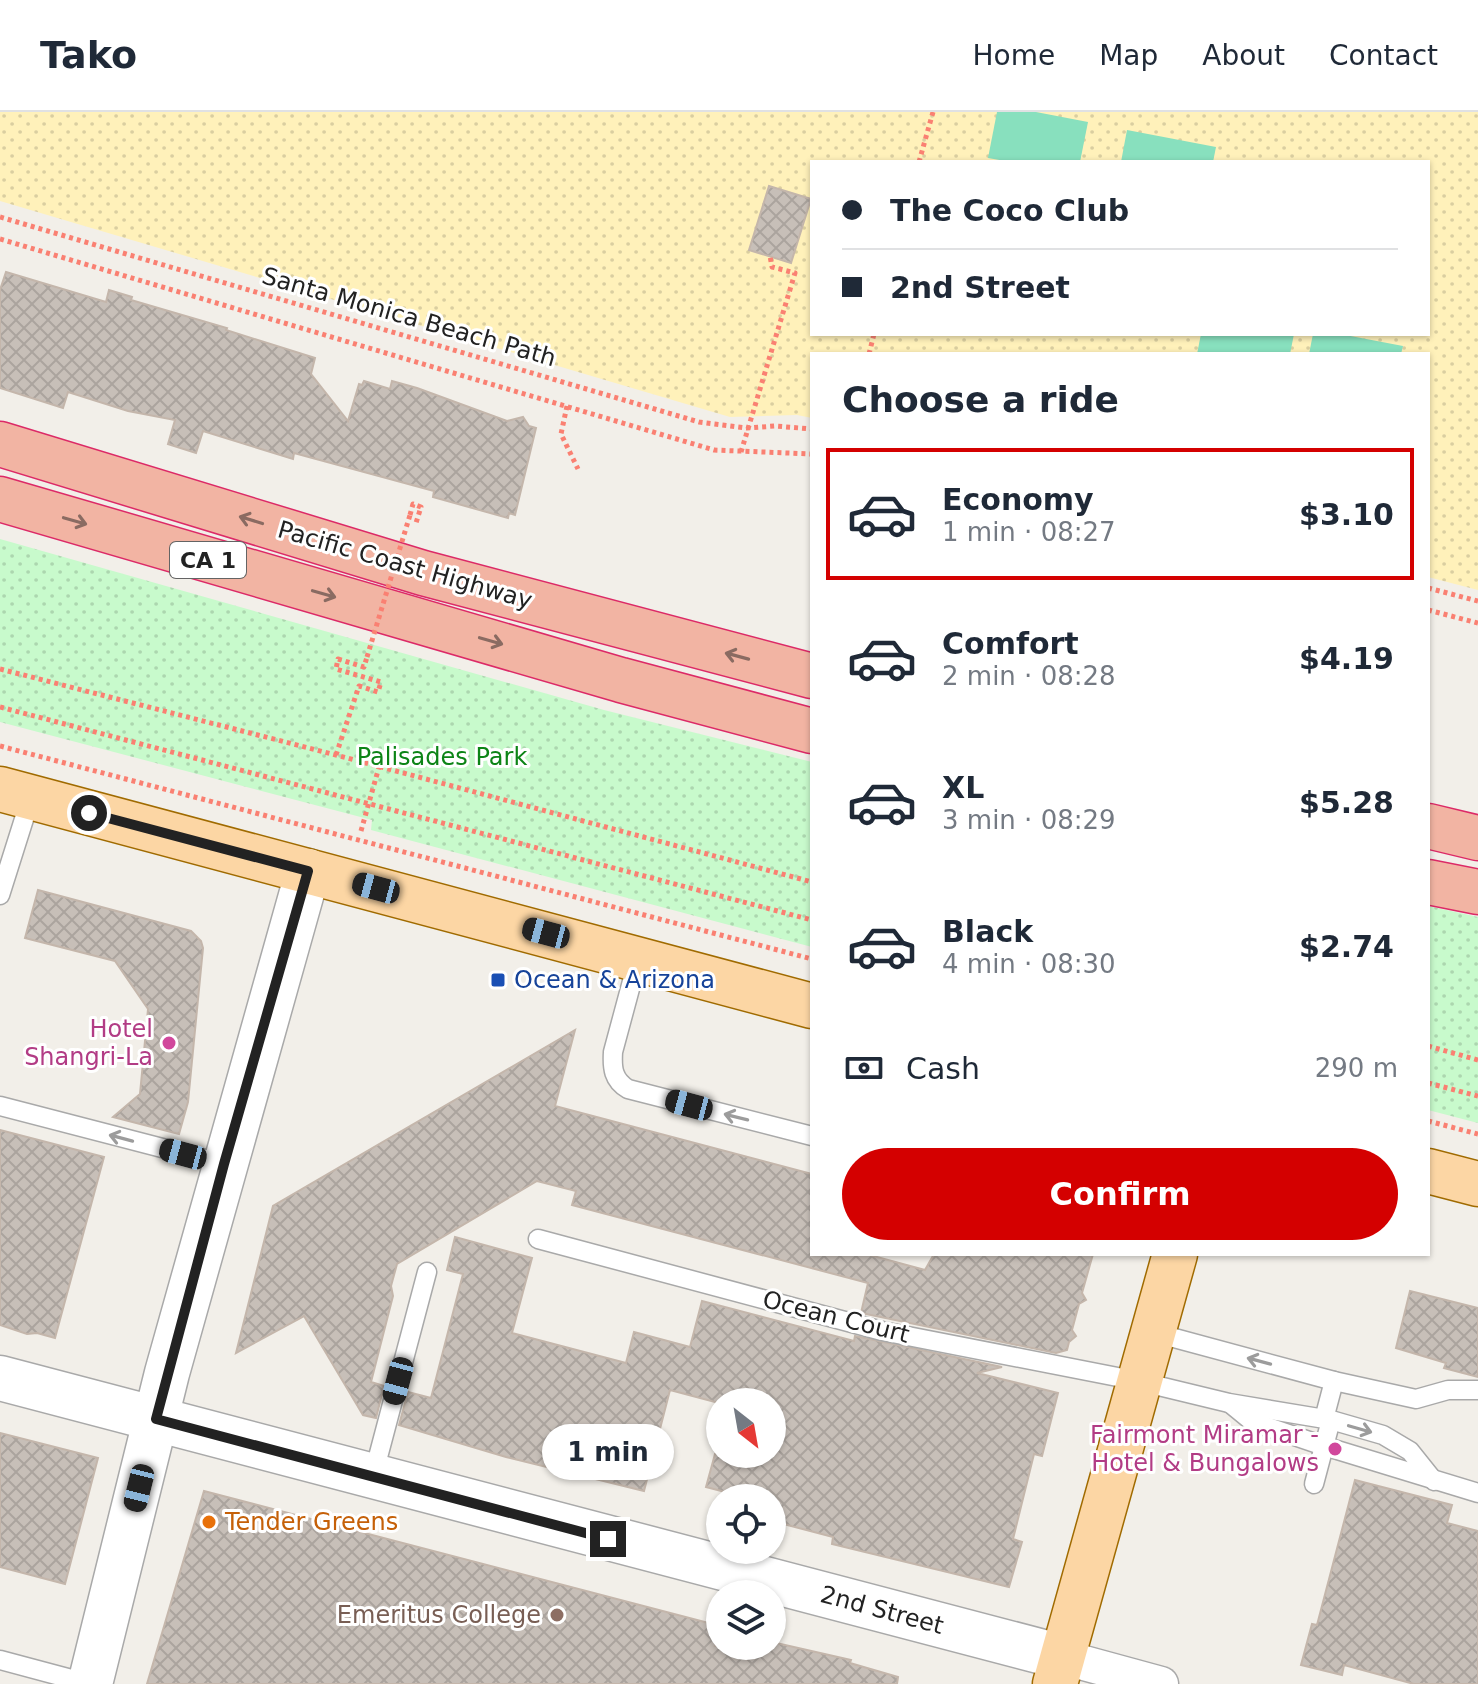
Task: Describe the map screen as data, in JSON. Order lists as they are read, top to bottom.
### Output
{
  "streets": {
    "highway": ["CA 1", "Pacific Coast Highway"],
    "street": ["2nd Street"],
    "lane": ["Ocean Court"],
    "path": ["Santa Monica Beach Path"]
  },
  "parks": ["Palisades Park"],
  "places": {
    "transit": ["Ocean & Arizona"],
    "other": [
      "Hotel Shangri-La",
      "Fairmont Miramar - Hotel & Bungalows",
      "Tender Greens",
      "Emeritus College"
    ]
  },
  "north": "bottom right",
  "page": {
    "header": "Tako",
    "nav": [
      "Home",
      "Map",
      "About",
      "Contact"
    ],
    "banner": ["The Coco Club", "2nd Street"],
    "heading": "Choose a ride",
    "list": [
      {
        "name": "Economy",
        "note": "1 min · 08:27",
        "value": "$3.10"
      },
      {
        "name": "Comfort",
        "note": "2 min · 08:28",
        "value": "$4.19"
      },
      {
        "name": "XL",
        "note": "3 min · 08:29",
        "value": "$5.28"
      },
      {
        "name": "Black",
        "note": "4 min · 08:30",
        "value": "$2.74"
      }
    ],
    "pay": ["Cash", "290 m"],
    "buttons": "Confirm",
    "bubble": "1 min"
  }
}
